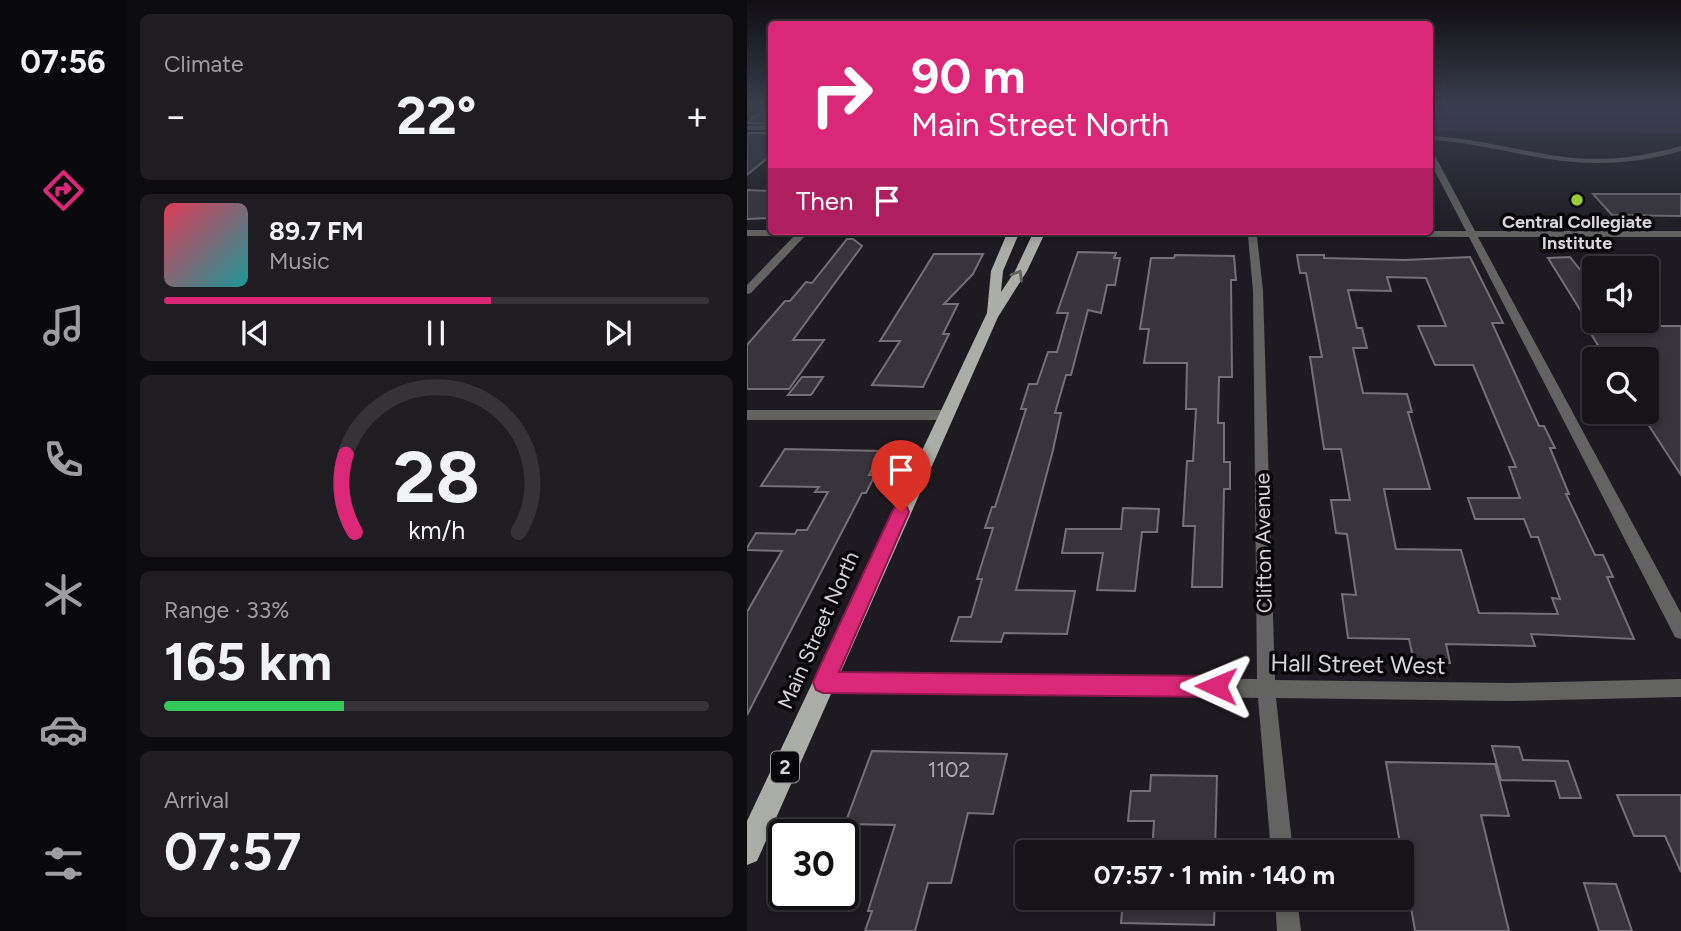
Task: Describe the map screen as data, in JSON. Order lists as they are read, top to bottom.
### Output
{
  "streets": {
    "main road": ["Main Street North", "2"],
    "street": ["Clifton Avenue", "Hall Street West"]
  },
  "crossings": [
    ["Clifton Avenue", "Hall Street West"],
    ["Main Street North", "Hall Street West"]
  ],
  "places": ["Central Collegiate Institute"],
  "house_numbers": ["1102"],
  "page": {
    "tabs": "07:56",
    "tile": [
      "Climate",
      ["Range · 33%", "165 km"],
      ["Arrival", "07:57"]
    ],
    "turn": ["90 m", "Main Street North"],
    "heat": ["−", "22°", "+"],
    "then": "Then",
    "song": ["89.7 FM", "Music"],
    "limit": "30",
    "trip": "07:57 · 1 min · 140 m",
    "gauge": ["28", "km/h"]
  }
}
